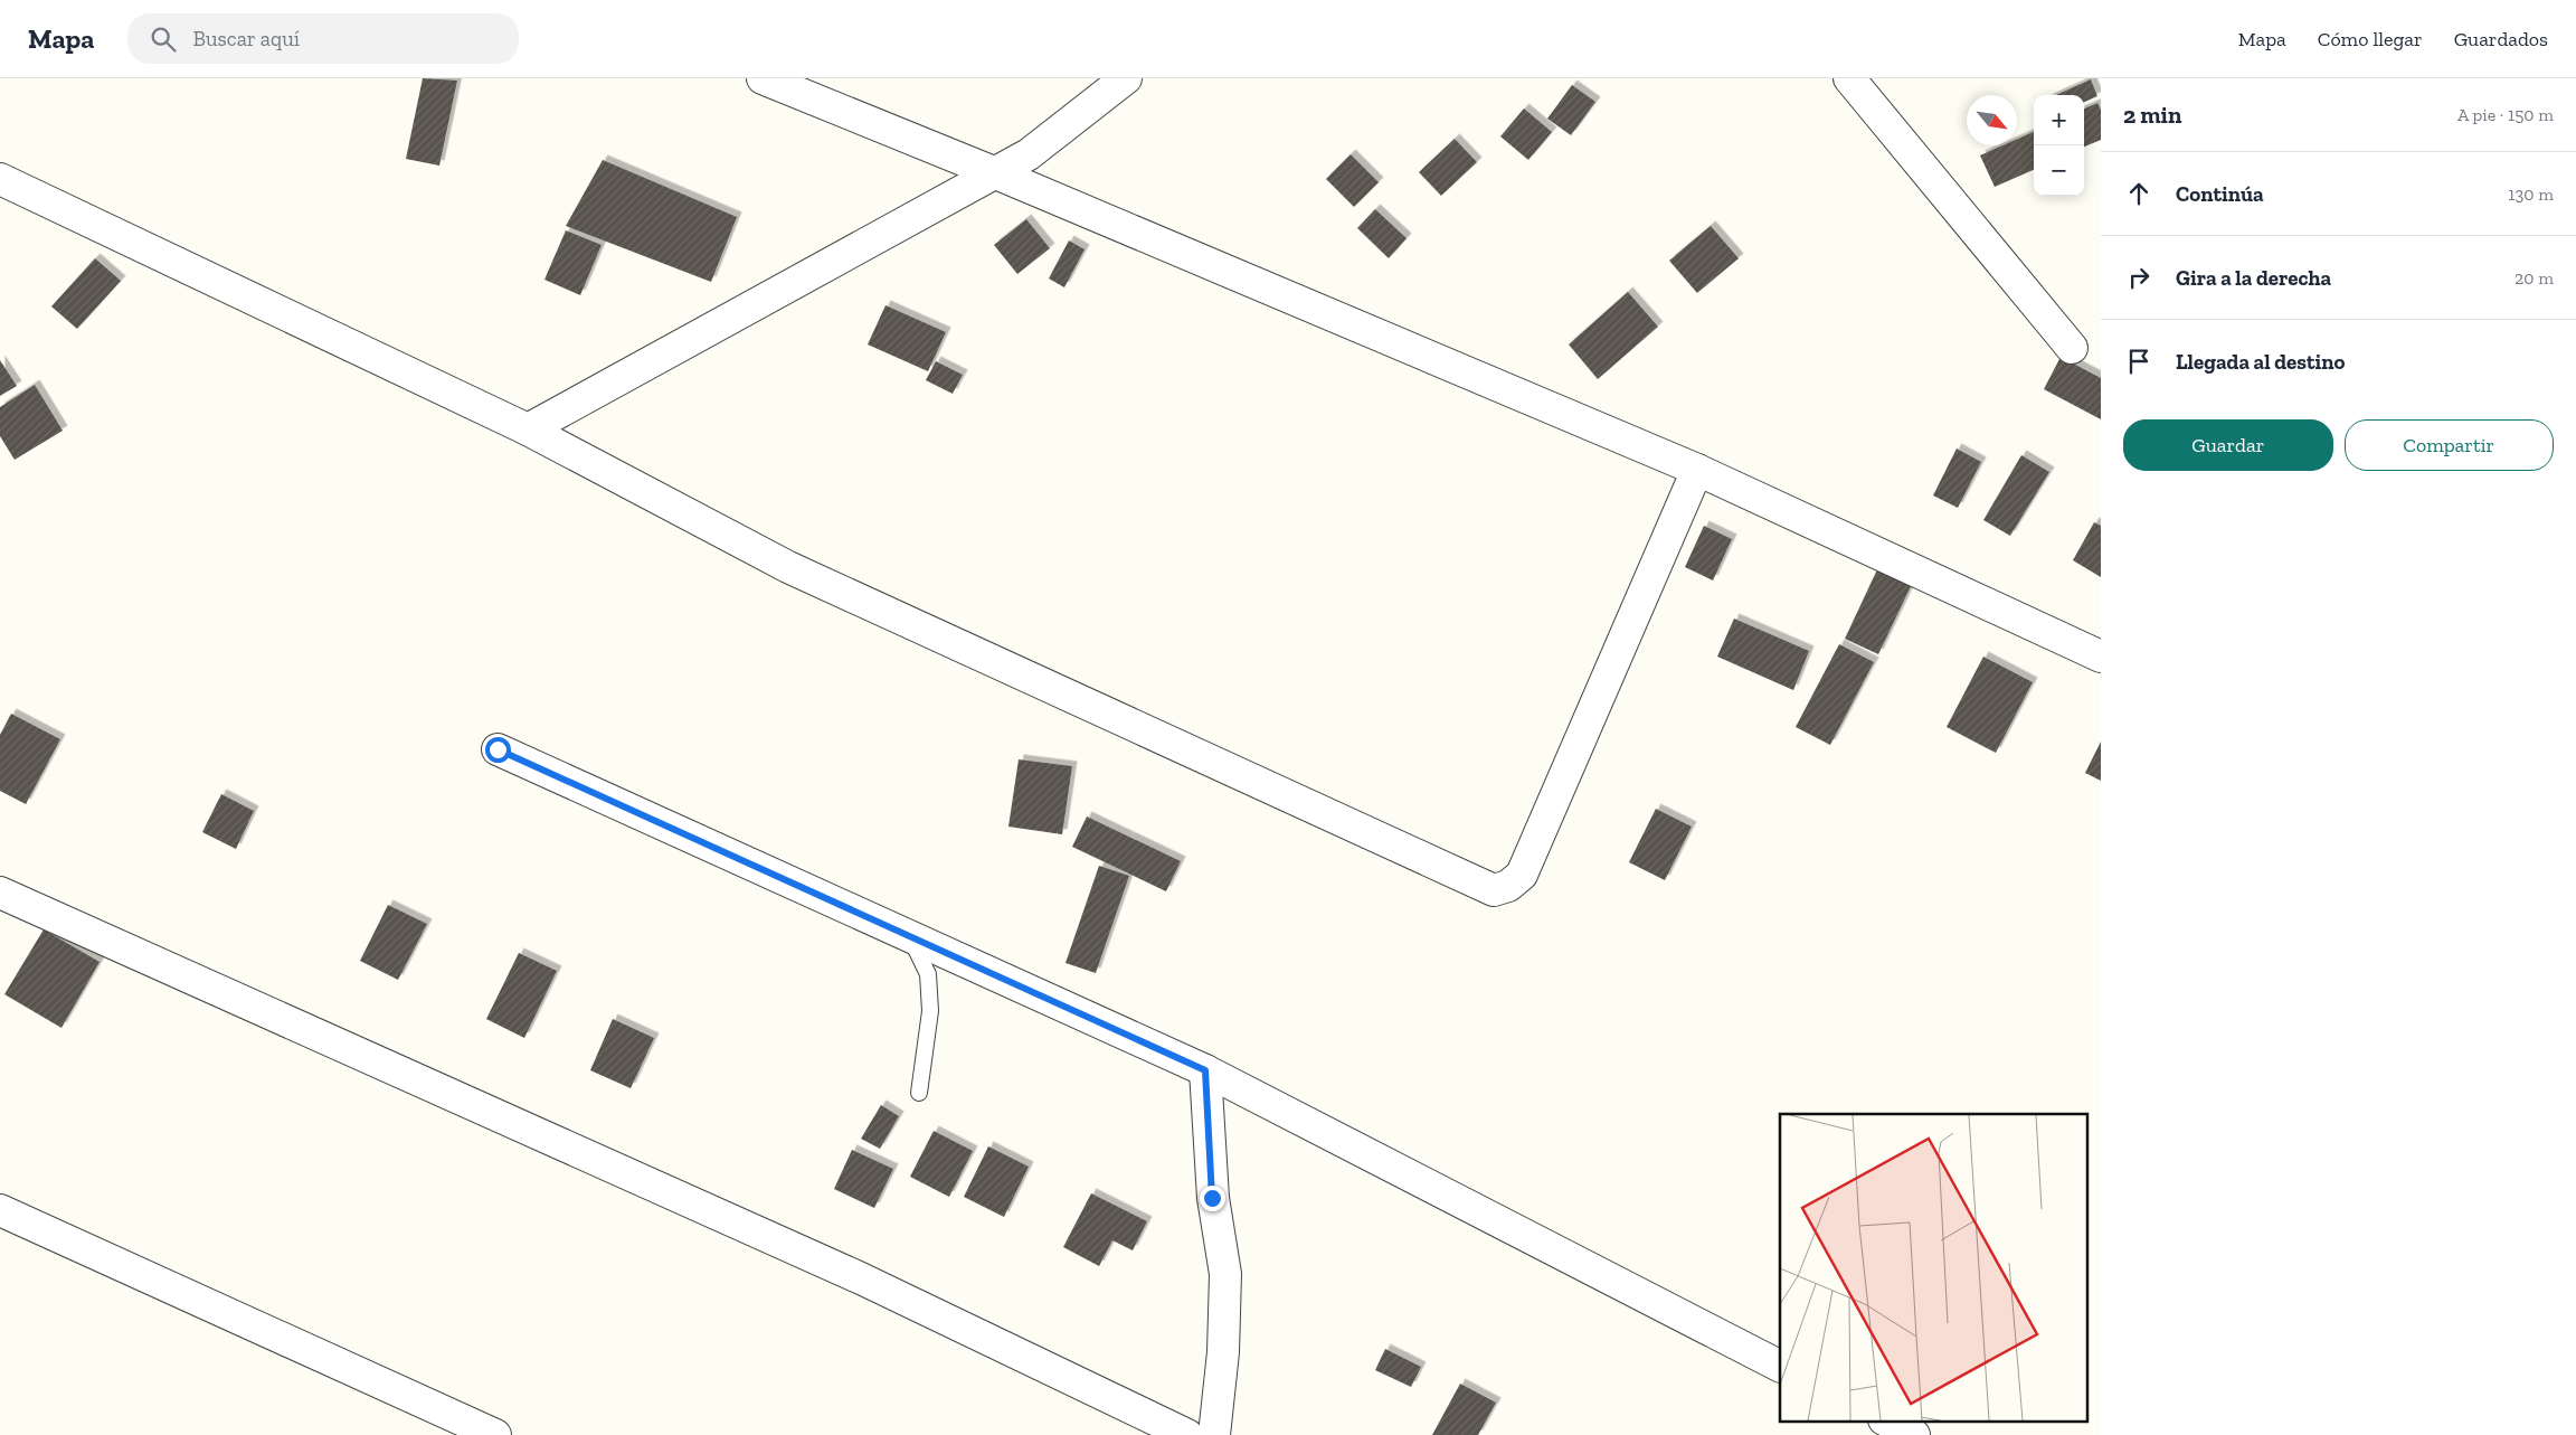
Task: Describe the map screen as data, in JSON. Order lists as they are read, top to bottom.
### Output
{
  "north": "bottom right",
  "page": {
    "header": "Mapa",
    "search": "Buscar aquí",
    "nav": ["Mapa", "Cómo llegar", "Guardados"],
    "heading": ["2 min", "A pie · 150 m"],
    "map_buttons": ["+", "−"],
    "list": [
      ["Continúa", "130 m"],
      ["Gira a la derecha", "20 m"],
      "Llegada al destino"
    ],
    "buttons": ["Guardar", "Compartir"]
  }
}
